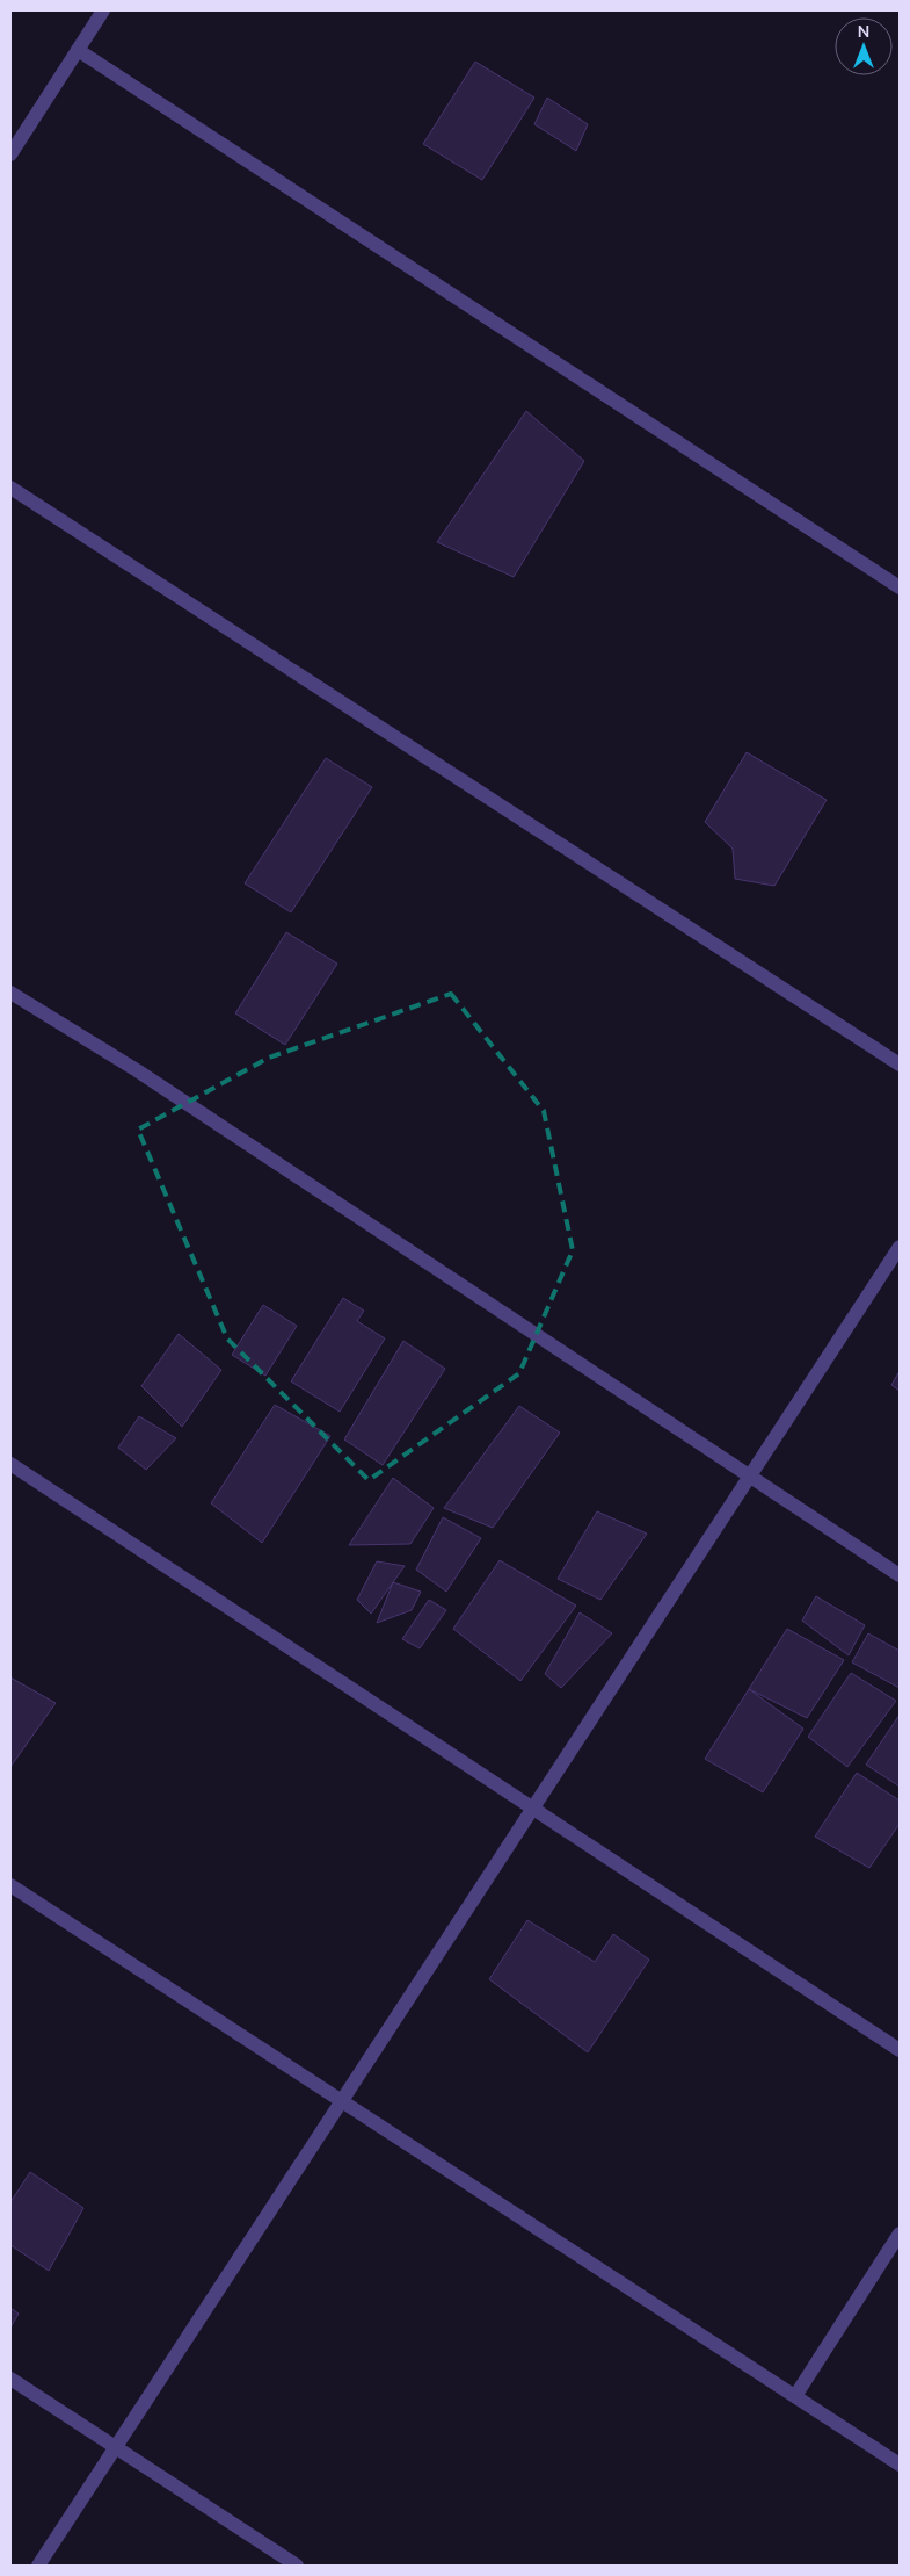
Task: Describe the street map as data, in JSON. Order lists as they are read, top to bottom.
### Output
{
  "north": "top"
}
